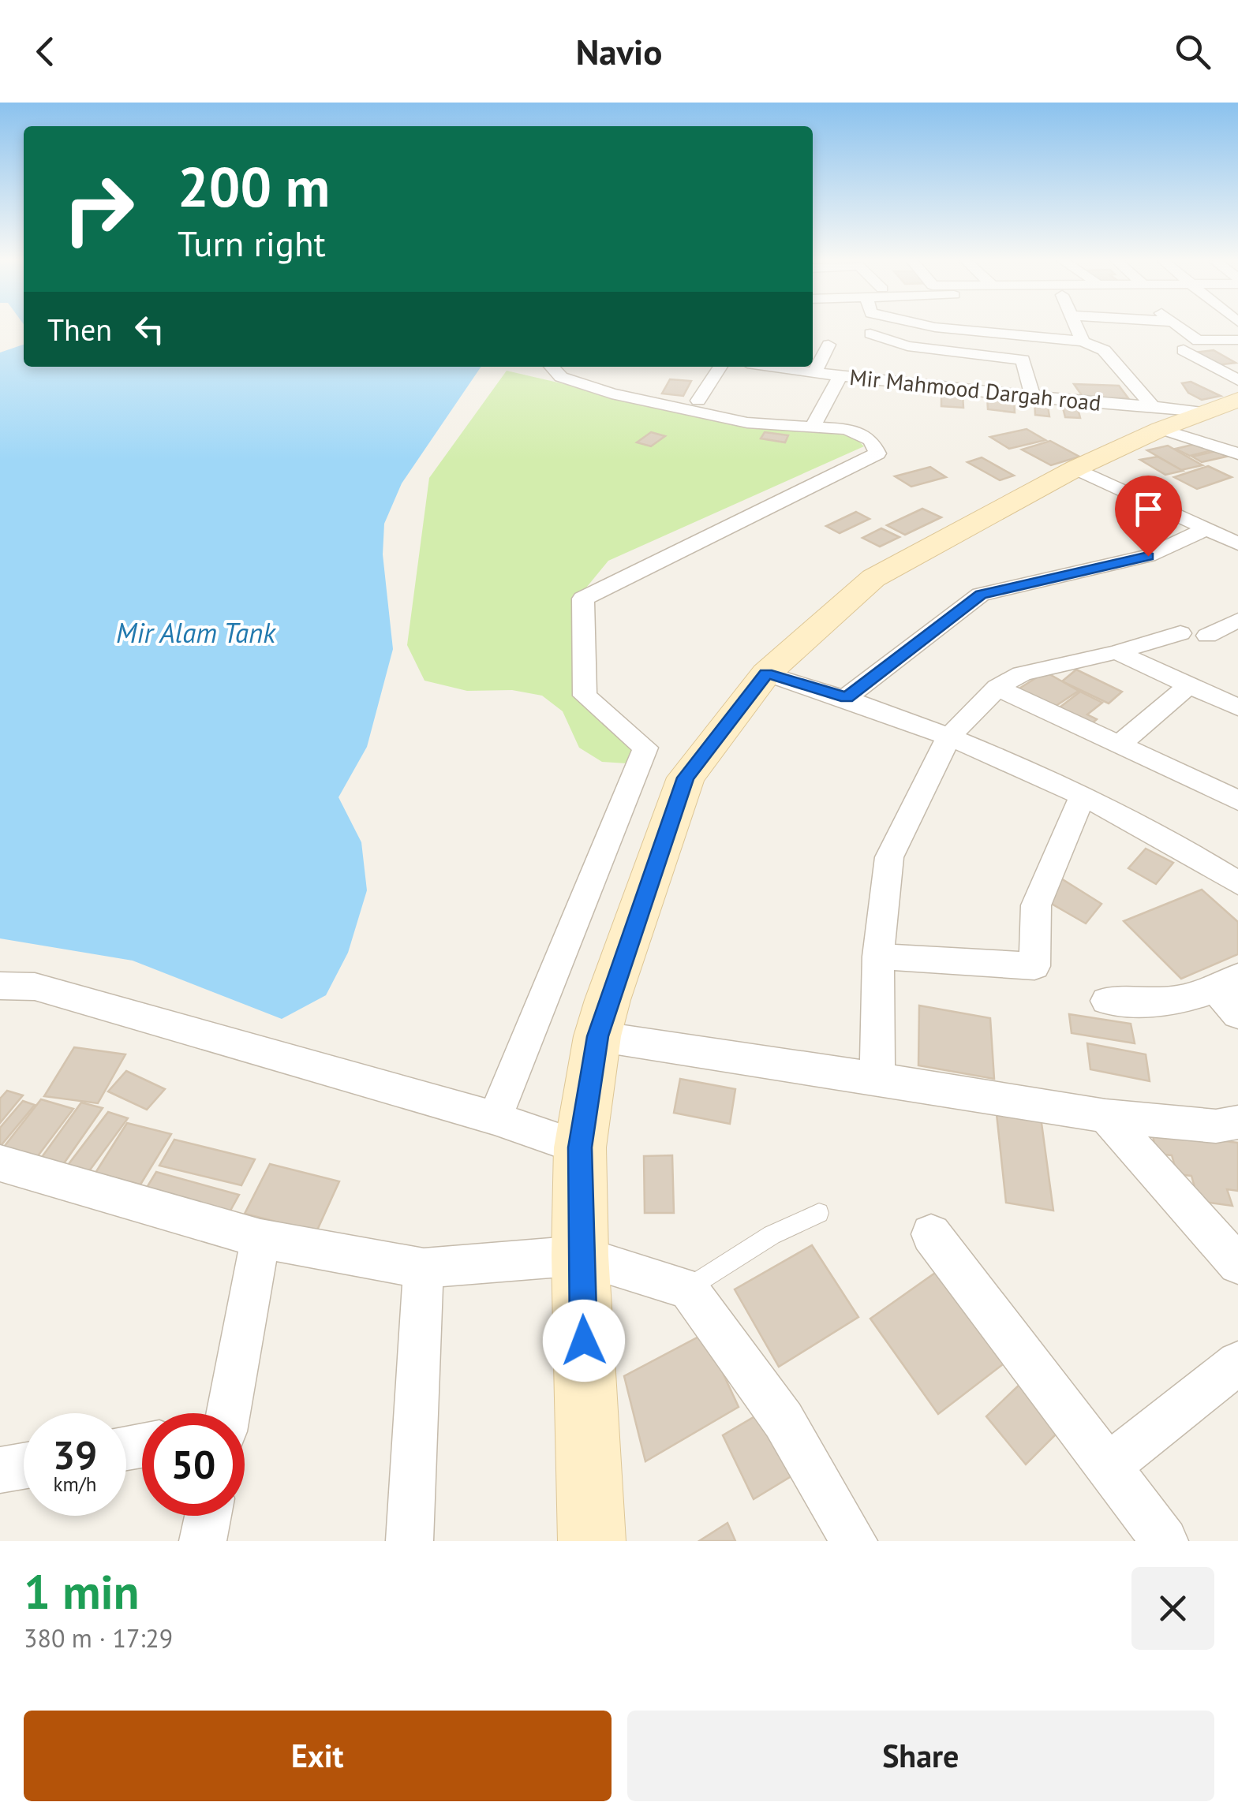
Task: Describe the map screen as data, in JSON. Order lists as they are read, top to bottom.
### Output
{
  "streets": {
    "street": ["Mir Mahmood Dargah road"]
  },
  "water": ["Mir Alam Tank"],
  "page": {
    "header": "Navio",
    "turn": ["200 m", "Turn right"],
    "then": "Then",
    "speed": "39 km/h",
    "limit": "50",
    "heading": ["1 min", "380 m · 17:29"],
    "buttons": ["Exit", "Share"]
  }
}
